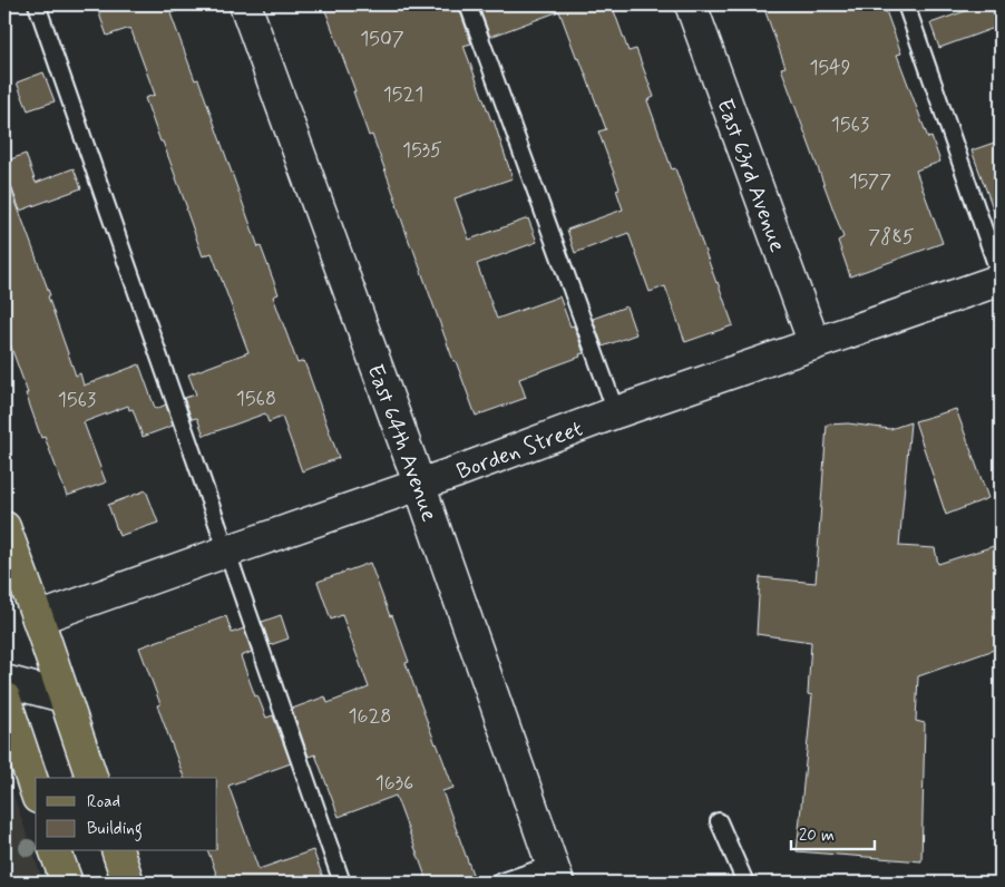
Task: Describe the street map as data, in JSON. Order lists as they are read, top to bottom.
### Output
{
  "streets": {
    "street": ["East 63rd Avenue", "East 64th Avenue", "Borden Street"]
  },
  "crossings": [
    ["East 63rd Avenue", "Borden Street"],
    ["East 64th Avenue", "Borden Street"]
  ],
  "house_numbers": [
    "1507",
    "1549",
    "1521",
    "1563",
    "1535",
    "1577",
    "7885",
    "1568",
    "1563",
    "1628",
    "1636"
  ],
  "legend": ["Road", "Building"],
  "scale_bar": "20 m"
}
